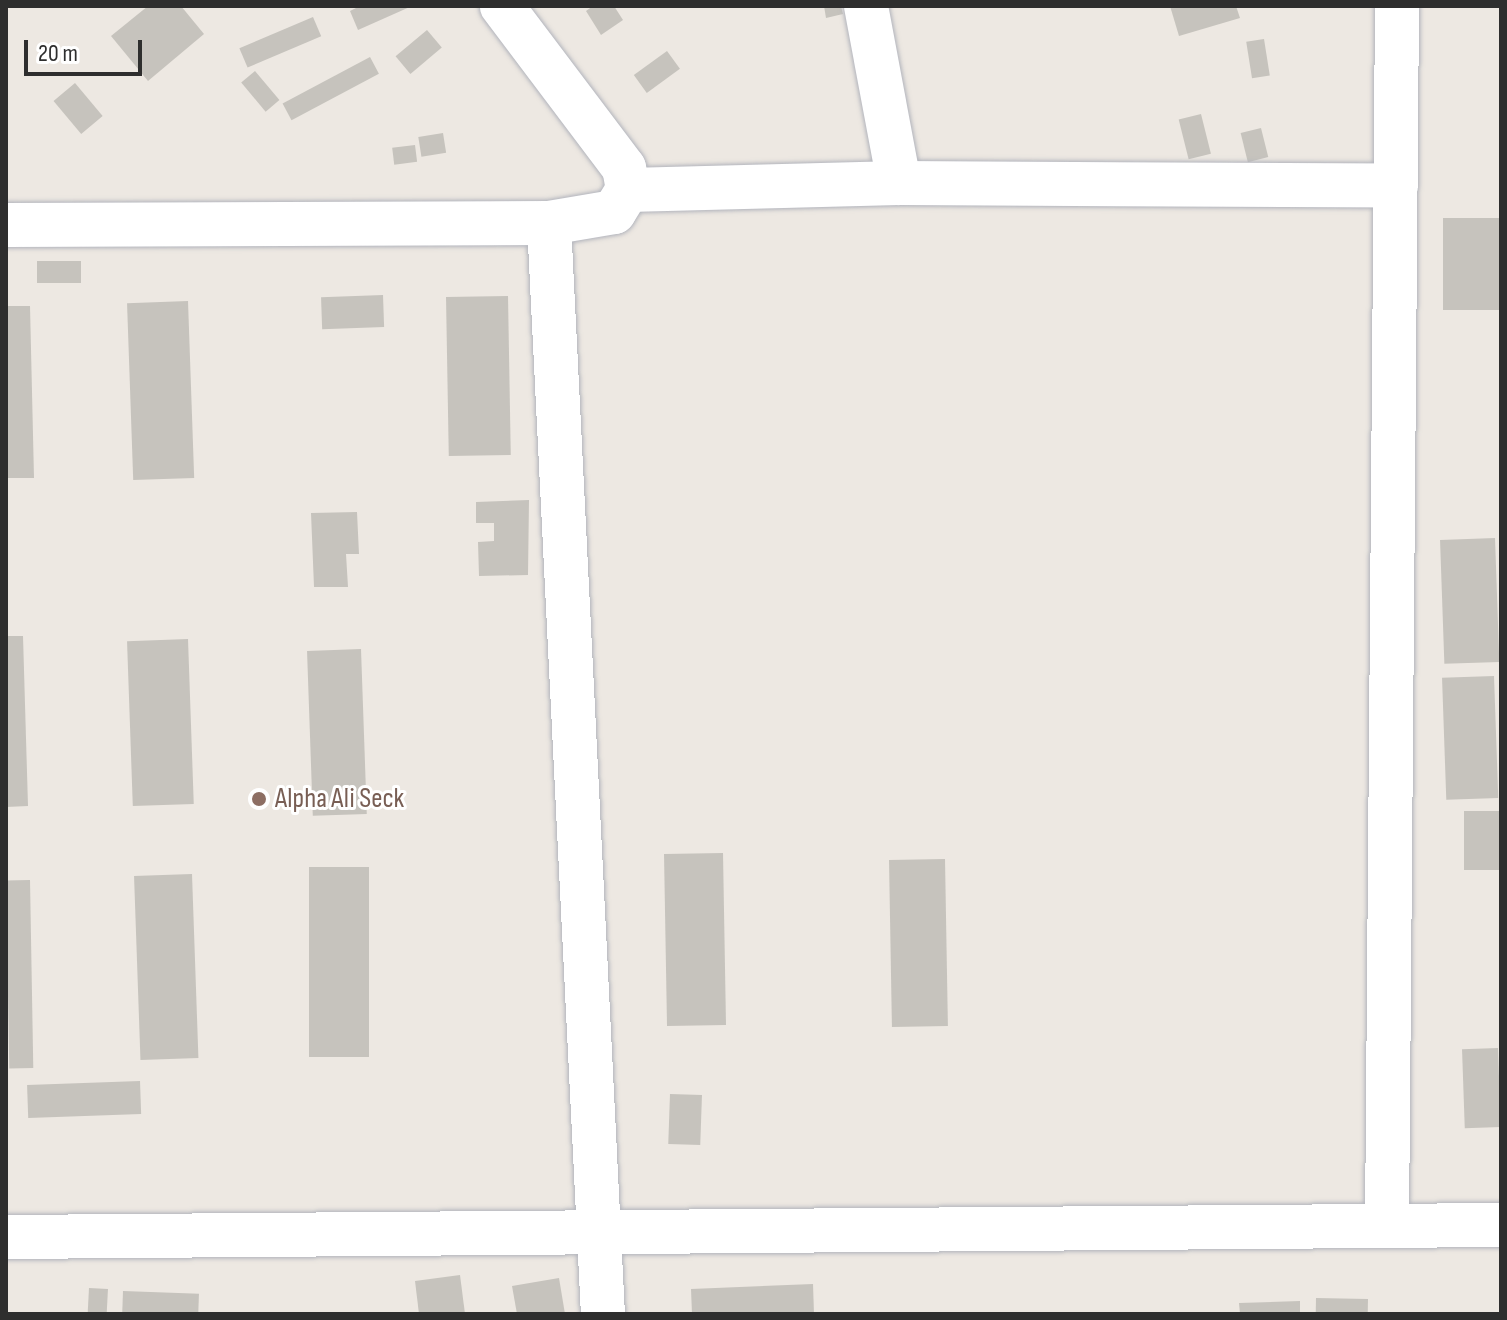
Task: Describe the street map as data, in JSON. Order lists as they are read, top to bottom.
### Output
{
  "places": ["Alpha Ali Seck"],
  "scale_bar": "20 m"
}
